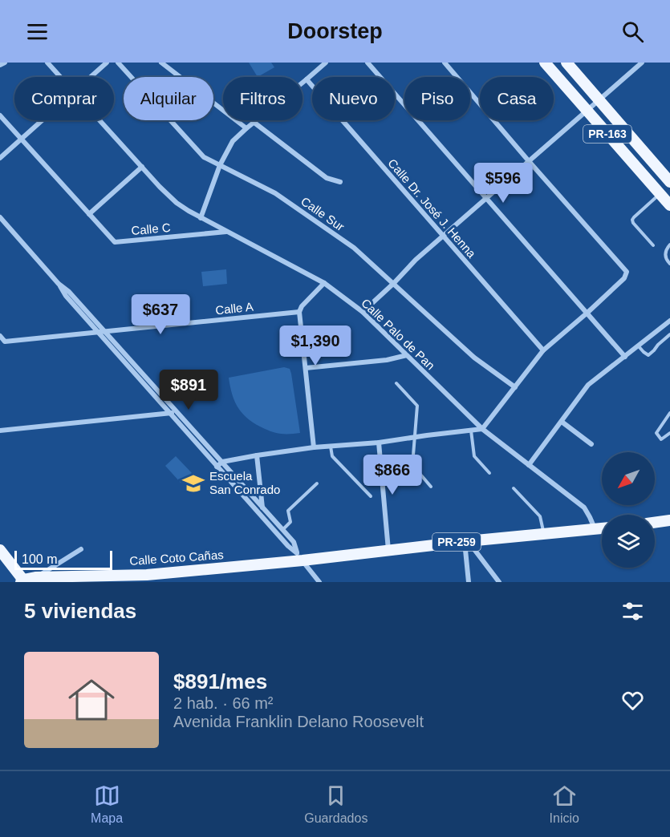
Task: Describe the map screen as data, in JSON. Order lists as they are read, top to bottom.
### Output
{
  "streets": {
    "main road": ["PR-163", "PR-259", "Calle Coto Cañas"],
    "street": [
      "Calle Dr. José J. Henna",
      "Calle Sur",
      "Calle C",
      "Calle A",
      "Calle Palo de Pan"
    ]
  },
  "crossings": [
    ["Calle C", "Calle Palo de Pan"],
    ["Calle Palo de Pan", "PR-259"],
    ["PR-259", "Calle Coto Cañas"]
  ],
  "places": {
    "school or university": ["Escuela San Conrado"]
  },
  "scale_bar": "100 m",
  "north": "bottom left",
  "page": {
    "header": "Doorstep",
    "chip": [
      "Comprar",
      "Alquilar",
      "Filtros",
      "Nuevo",
      "Piso",
      "Casa"
    ],
    "price": [
      "$596",
      "$637",
      "$1,390",
      "$891",
      "$866"
    ],
    "scale": "100 m",
    "heading": "5 viviendas",
    "list": [
      {
        "name": "$891/mes",
        "note": "2 hab. · 66 m² · Avenida Franklin Delano Roosevelt"
      }
    ],
    "tabs": ["Mapa", "Guardados", "Inicio"]
  }
}
